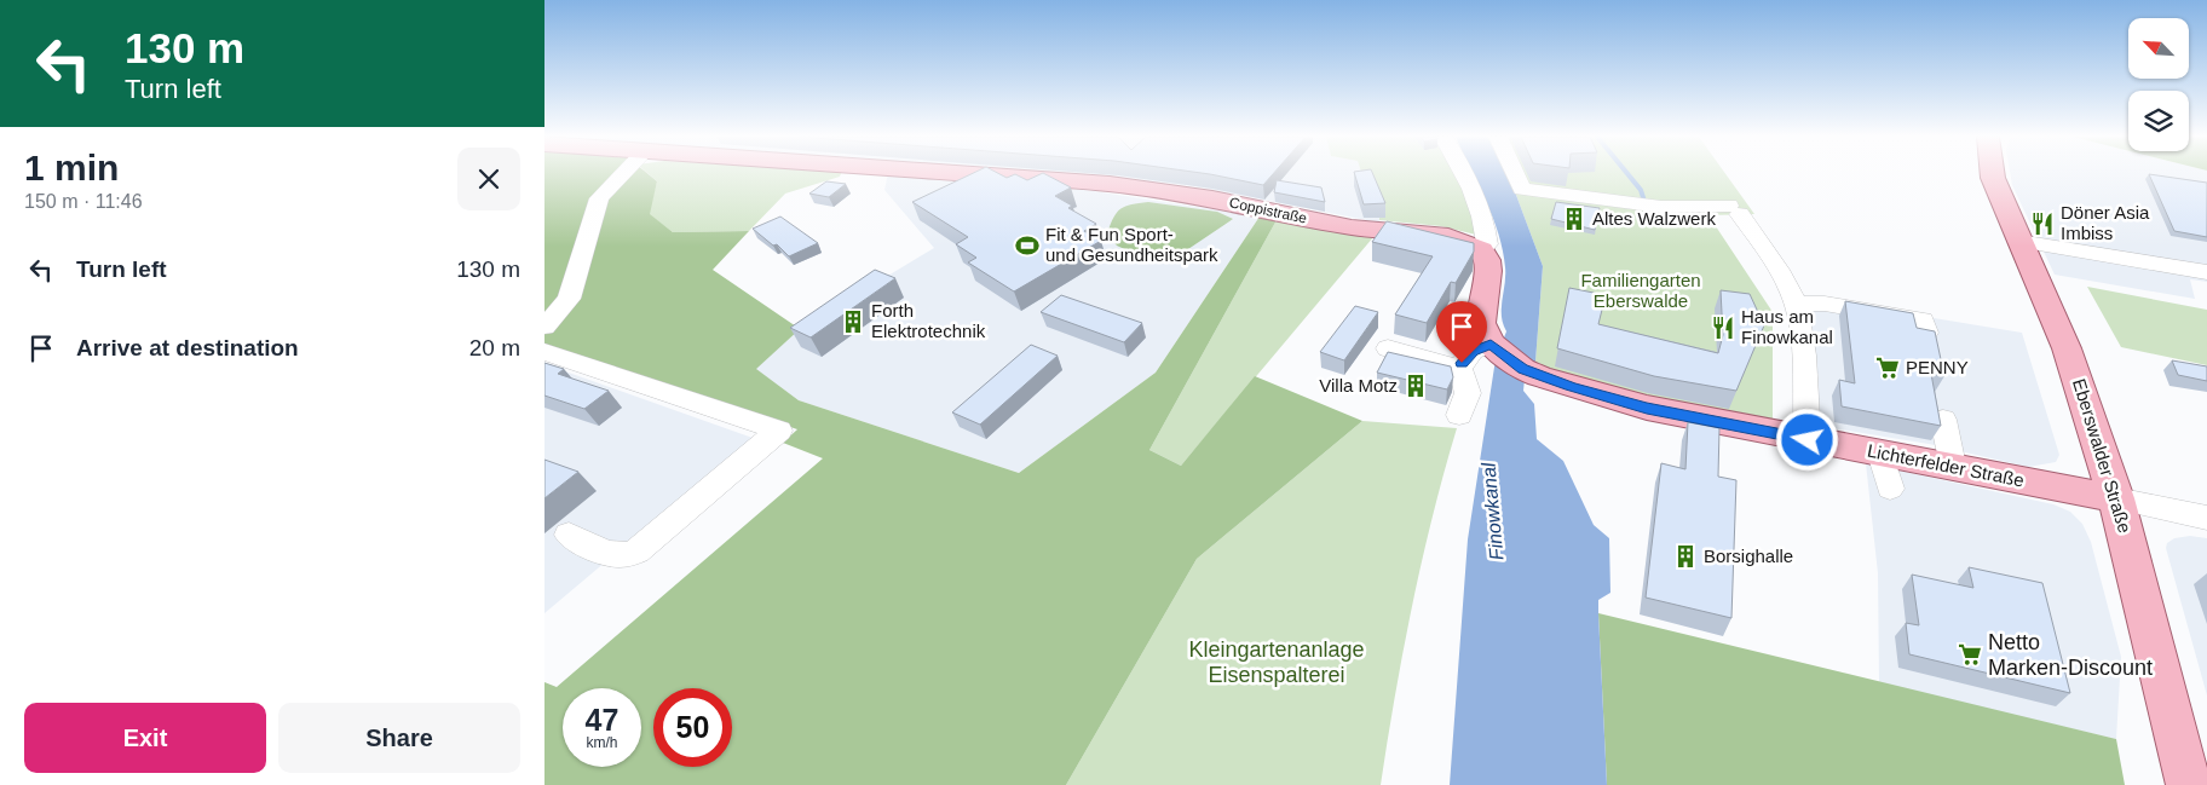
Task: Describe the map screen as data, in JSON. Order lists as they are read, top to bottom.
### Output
{
  "streets": {
    "main road": ["Coppistraße", "Eberswalder Straße", "Lichterfelder Straße"]
  },
  "crossings": [
    ["Eberswalder Straße", "Lichterfelder Straße"]
  ],
  "water": ["Finowkanal"],
  "parks": ["Familiengarten Eberswalde", "Kleingartenanlage Eisenspalterei"],
  "places": {
    "building": [
      "Altes Walzwerk",
      "Forth Elektrotechnik",
      "Villa Motz",
      "Borsighalle"
    ],
    "restaurant": ["Döner Asia Imbiss", "Haus am Finowkanal"],
    "sports": ["Fit & Fun Sport- und Gesundheitspark"],
    "supermarket": ["PENNY", "Netto Marken-Discount"]
  },
  "north": "top left",
  "page": {
    "turn": ["130 m", "Turn left"],
    "heading": ["1 min", "150 m · 11:46"],
    "list": [
      {
        "name": "Turn left",
        "value": "130 m"
      },
      {
        "name": "Arrive at destination",
        "value": "20 m"
      }
    ],
    "speed": "47 km/h",
    "limit": "50",
    "buttons": ["Exit", "Share"]
  }
}
